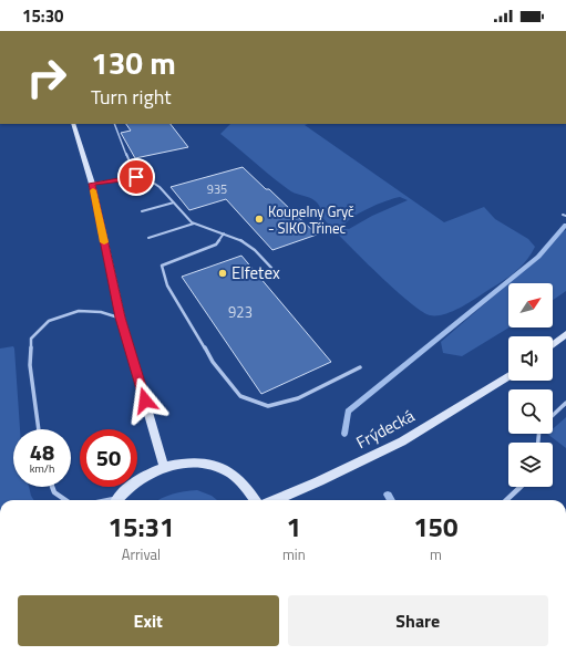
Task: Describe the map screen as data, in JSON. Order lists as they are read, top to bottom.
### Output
{
  "streets": {
    "main road": ["Frýdecká"]
  },
  "places": ["Koupelny Gryč - SIKO Třinec", "Elfetex"],
  "house_numbers": ["935", "923"],
  "north": "top right",
  "page": {
    "status": "15:30",
    "turn": ["130 m", "Turn right"],
    "speed": "48 km/h",
    "limit": "50",
    "eta": [
      "15:31",
      "Arrival",
      "1",
      "min",
      "150",
      "m"
    ],
    "buttons": ["Exit", "Share"]
  }
}
